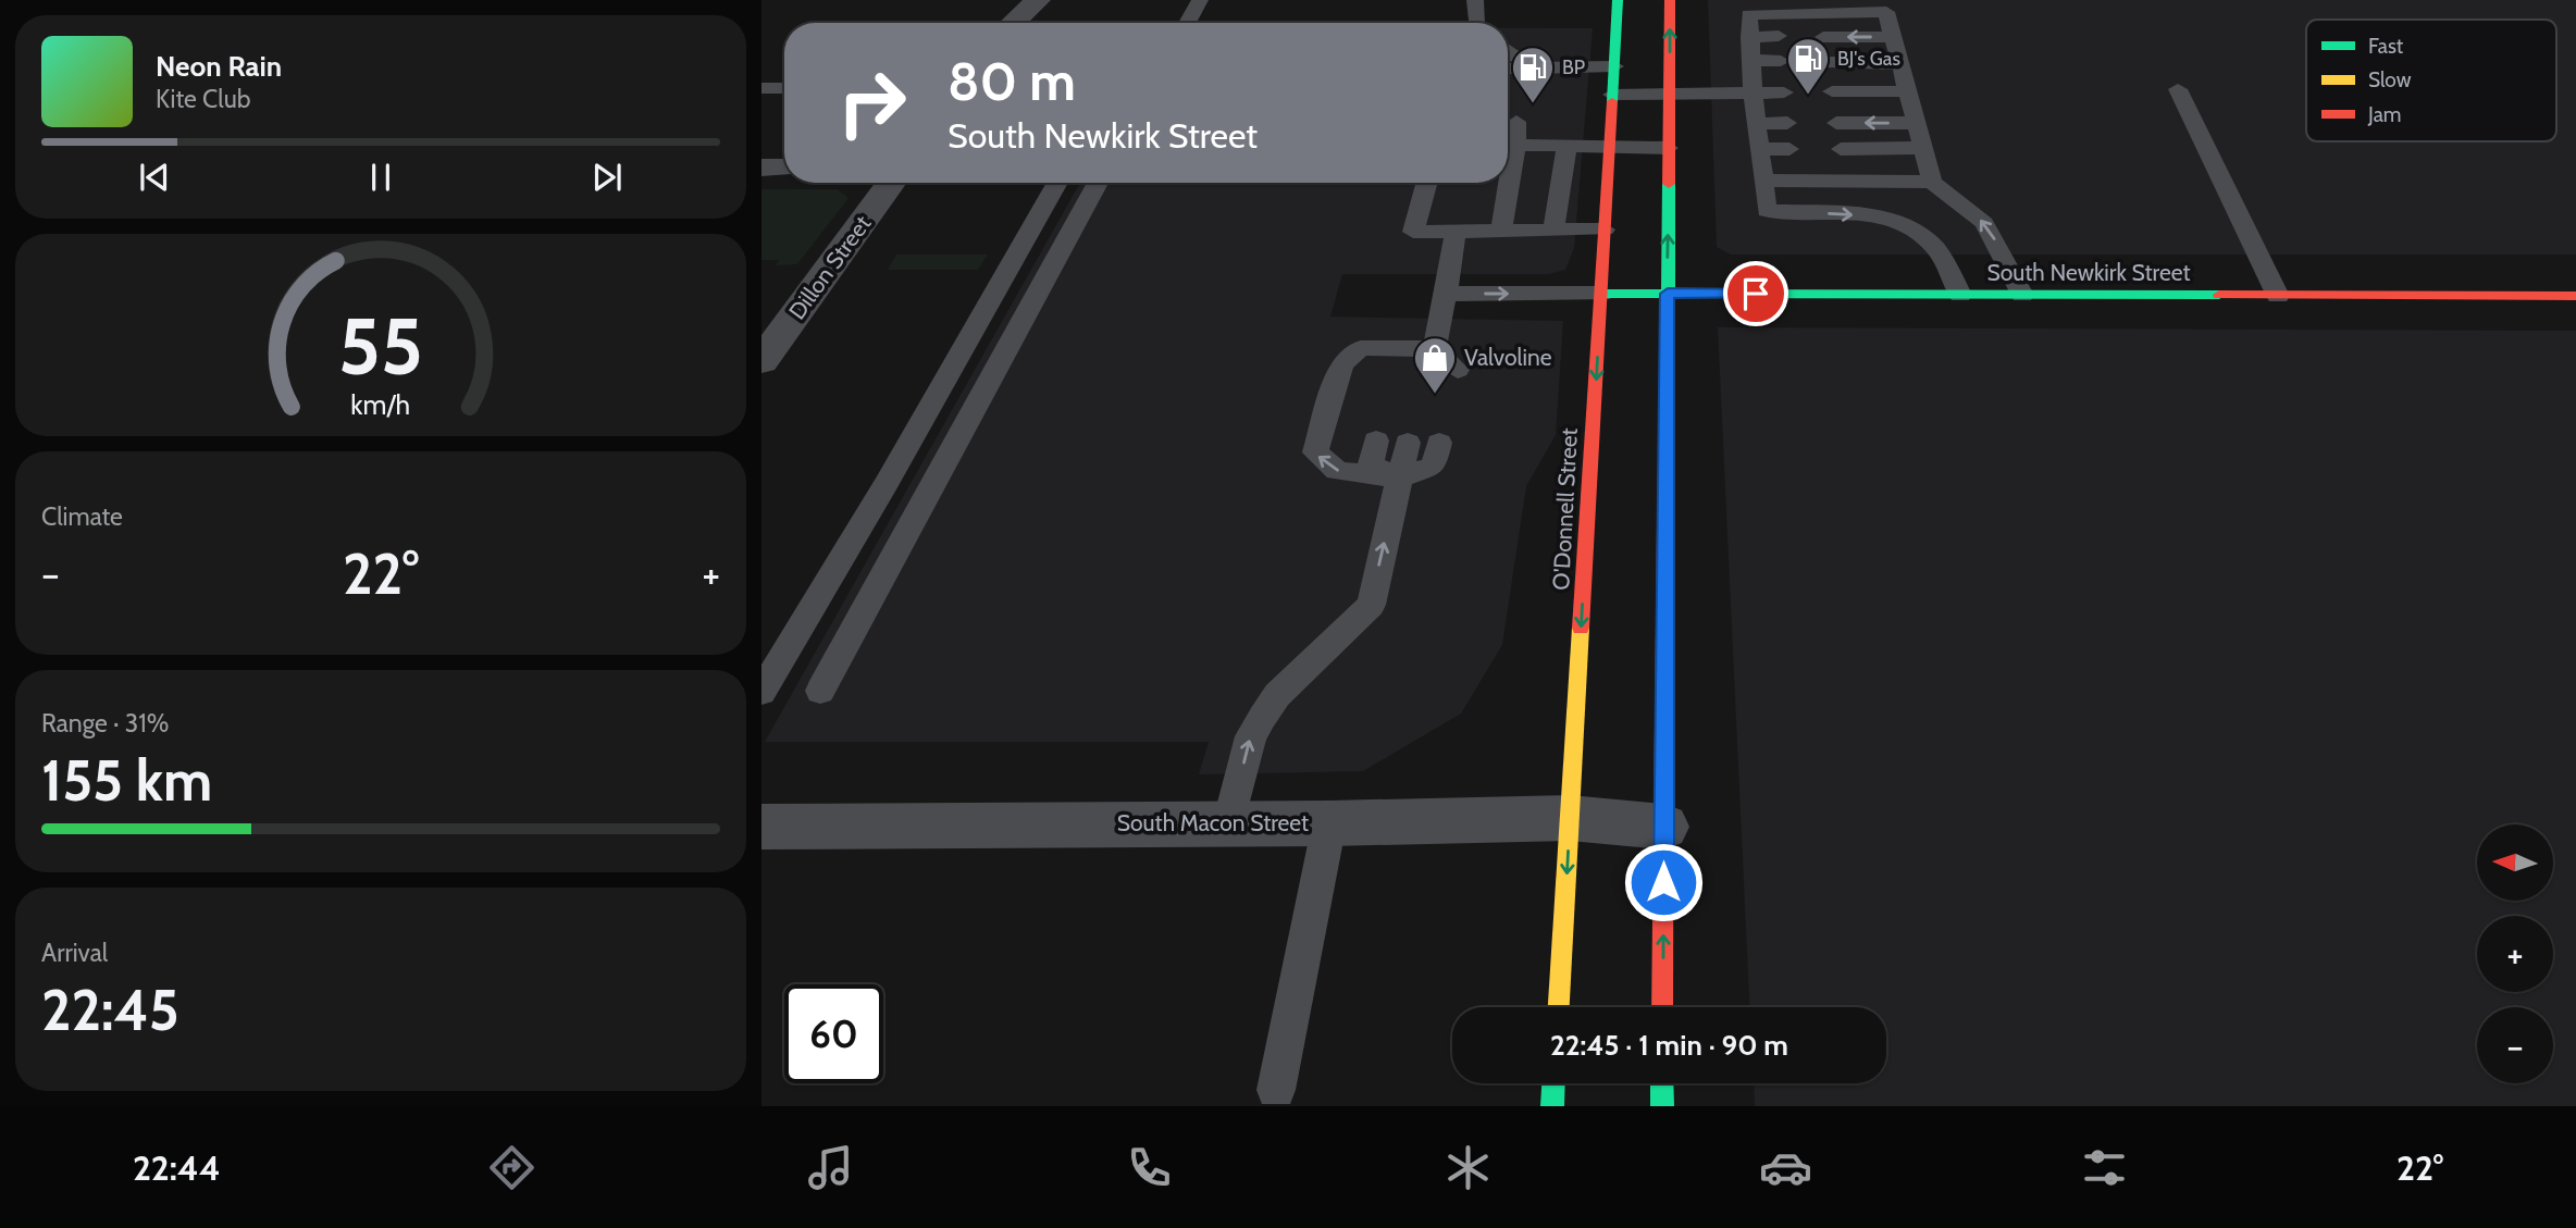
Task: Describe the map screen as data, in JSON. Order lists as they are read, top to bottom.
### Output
{
  "streets": {
    "main road": ["South Newkirk Street", "O'Donnell Street"],
    "street": ["Dillon Street", "South Macon Street"]
  },
  "crossings": [
    ["South Newkirk Street", "O'Donnell Street"],
    ["O'Donnell Street", "South Macon Street"]
  ],
  "places": {
    "fuel station": ["BJ's Gas", "BP"],
    "shop": ["Valvoline"]
  },
  "legend": ["Fast", "Slow", "Jam"],
  "north": "left",
  "page": {
    "turn": ["80 m", "South Newkirk Street"],
    "song": ["Neon Rain", "Kite Club"],
    "tile": [
      "Climate",
      ["Range · 31%", "155 km"],
      ["Arrival", "22:45"]
    ],
    "heat": ["−", "22°", "+"],
    "map_buttons": ["+", "−"],
    "limit": "60",
    "trip": "22:45 · 1 min · 90 m",
    "tabs": ["22:44", "22°"],
    "gauge": ["55", "km/h"]
  }
}
